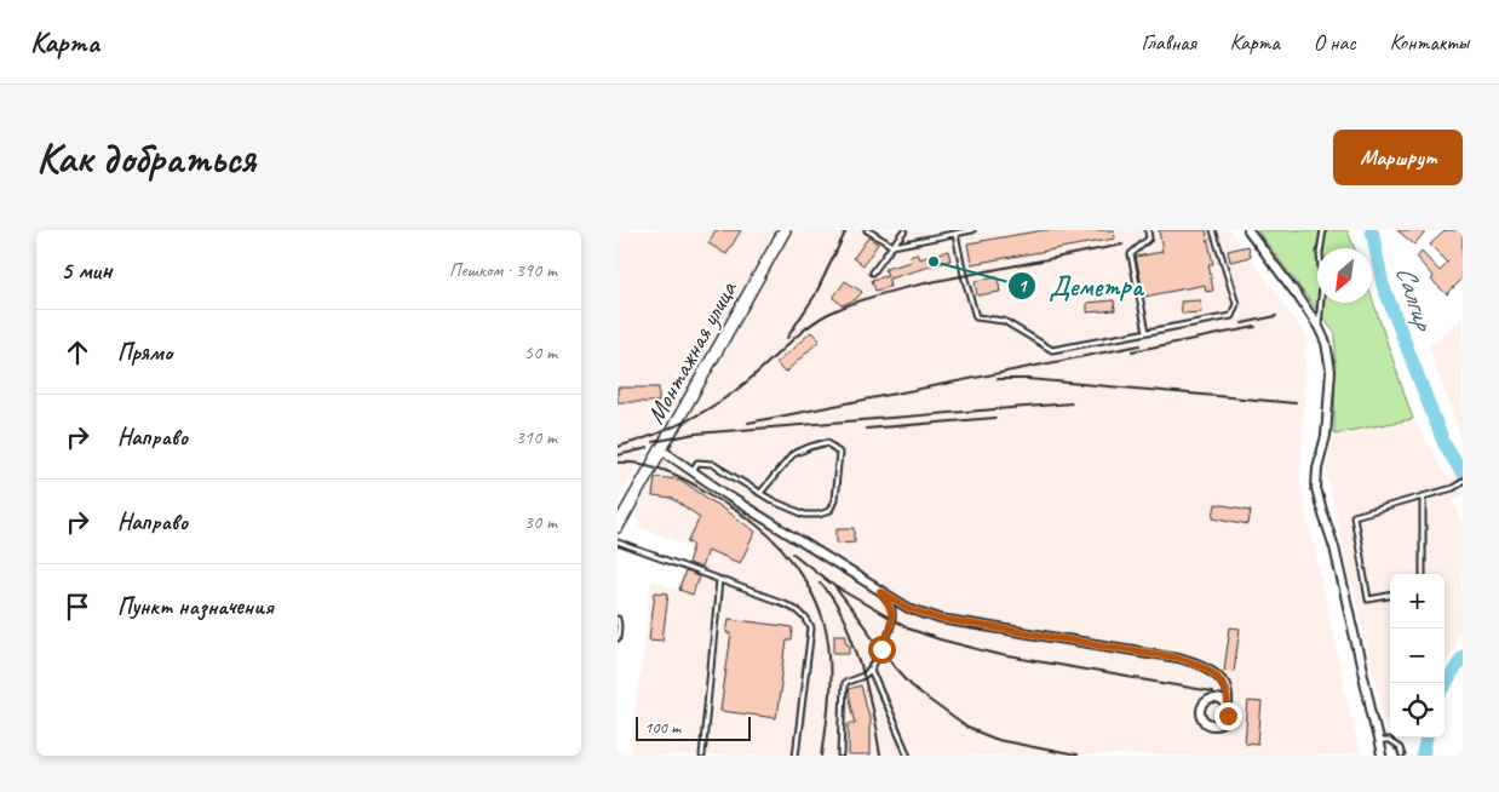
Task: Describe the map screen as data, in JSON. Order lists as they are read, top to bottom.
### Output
{
  "streets": {
    "street": ["Монтажная улица"]
  },
  "water": ["Салгир"],
  "places": ["Деметра"],
  "scale_bar": "100 m",
  "north": "bottom left",
  "page": {
    "header": "Карта",
    "nav": [
      "Главная",
      "Карта",
      "О нас",
      "Контакты"
    ],
    "buttons": "Маршрут",
    "title": "Как добраться",
    "heading": ["5 мин", "Пешком · 390 m"],
    "list": [
      ["Прямо", "50 m"],
      ["Направо", "310 m"],
      ["Направо", "30 m"],
      "Пункт назначения"
    ],
    "map_buttons": ["+", "−"],
    "scale": "100 m"
  }
}
